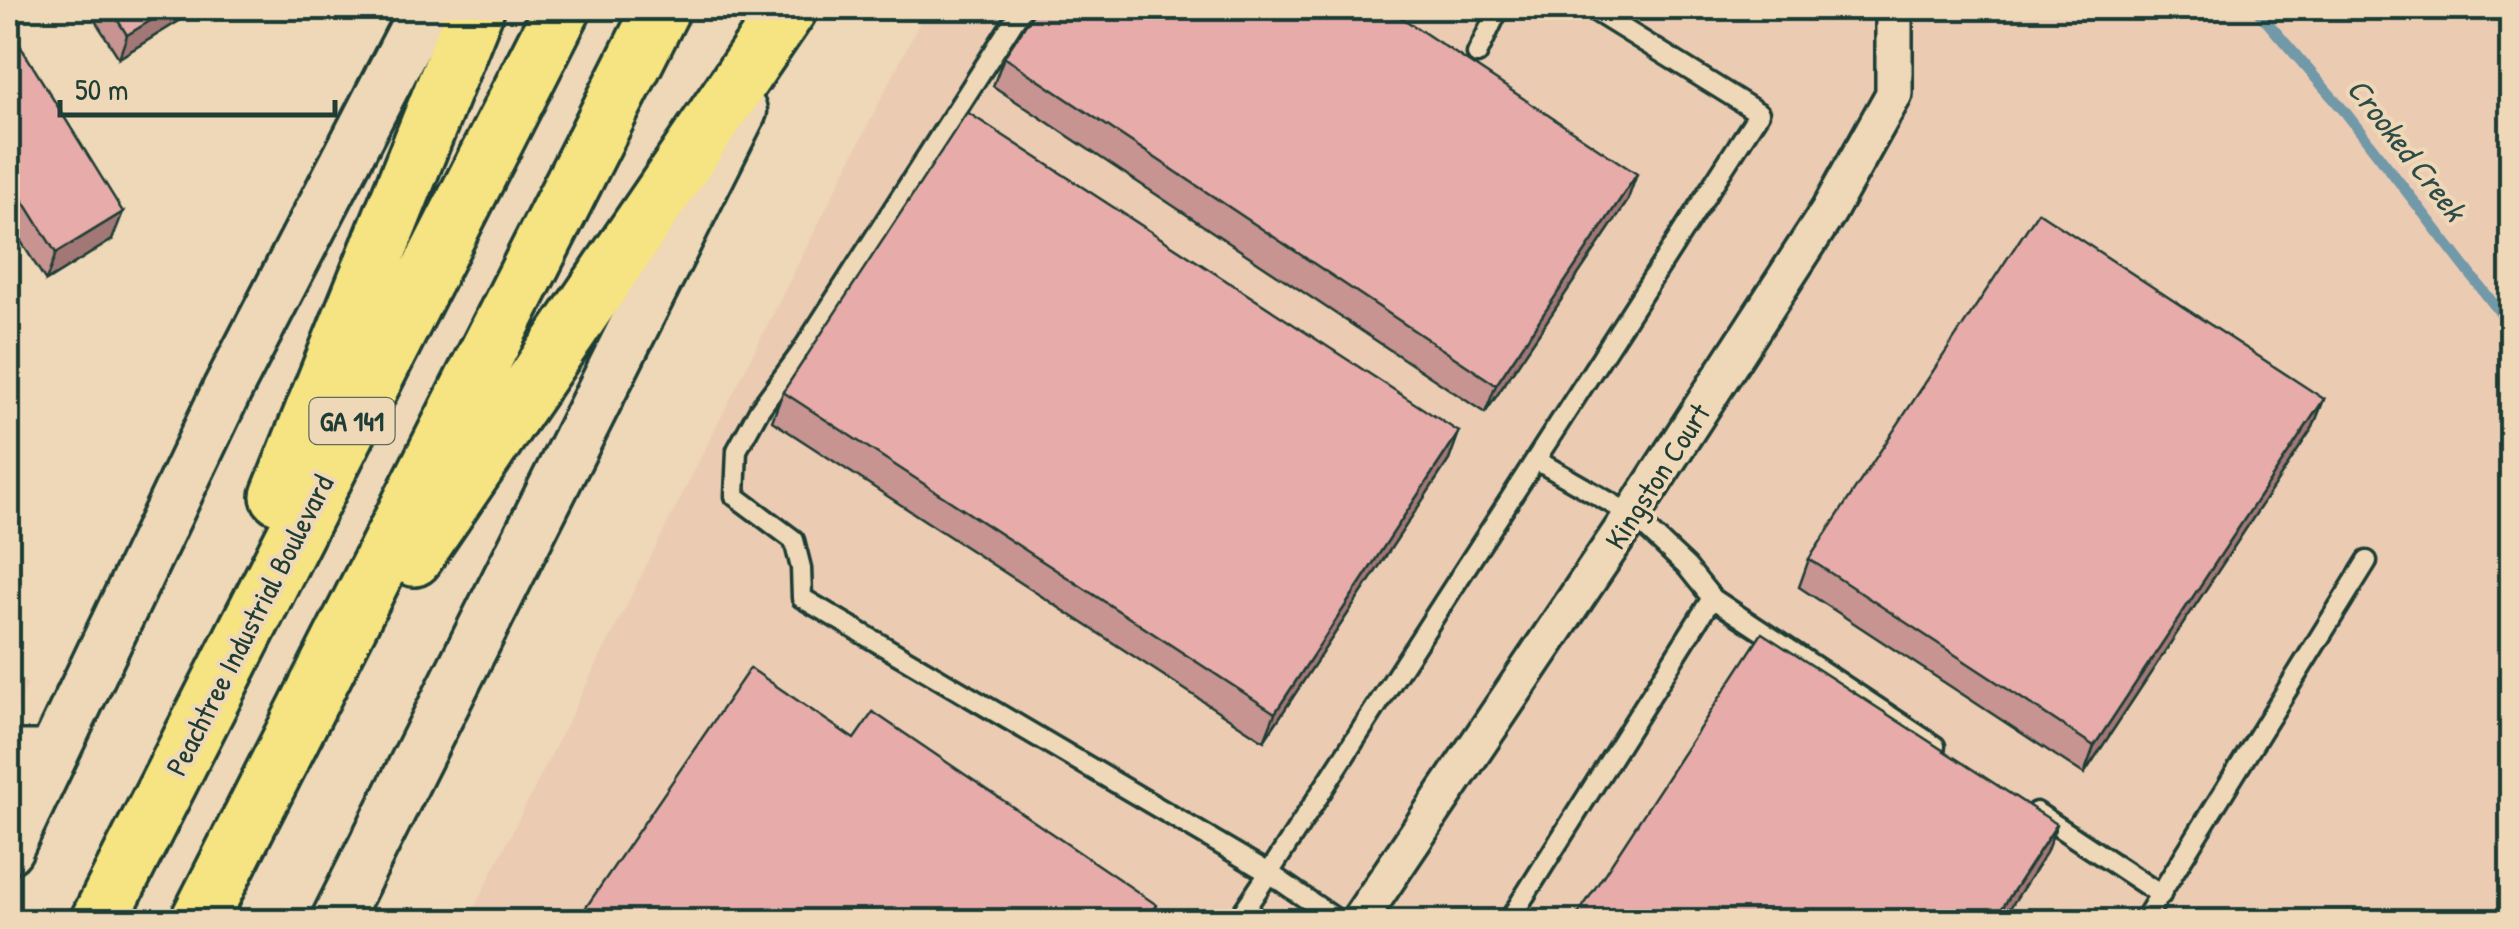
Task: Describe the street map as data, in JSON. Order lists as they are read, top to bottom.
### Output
{
  "streets": {
    "highway": ["GA 141", "Peachtree Industrial Boulevard"],
    "street": ["Kingston Court"]
  },
  "water": ["Crooked Creek"],
  "scale_bar": "50 m"
}
